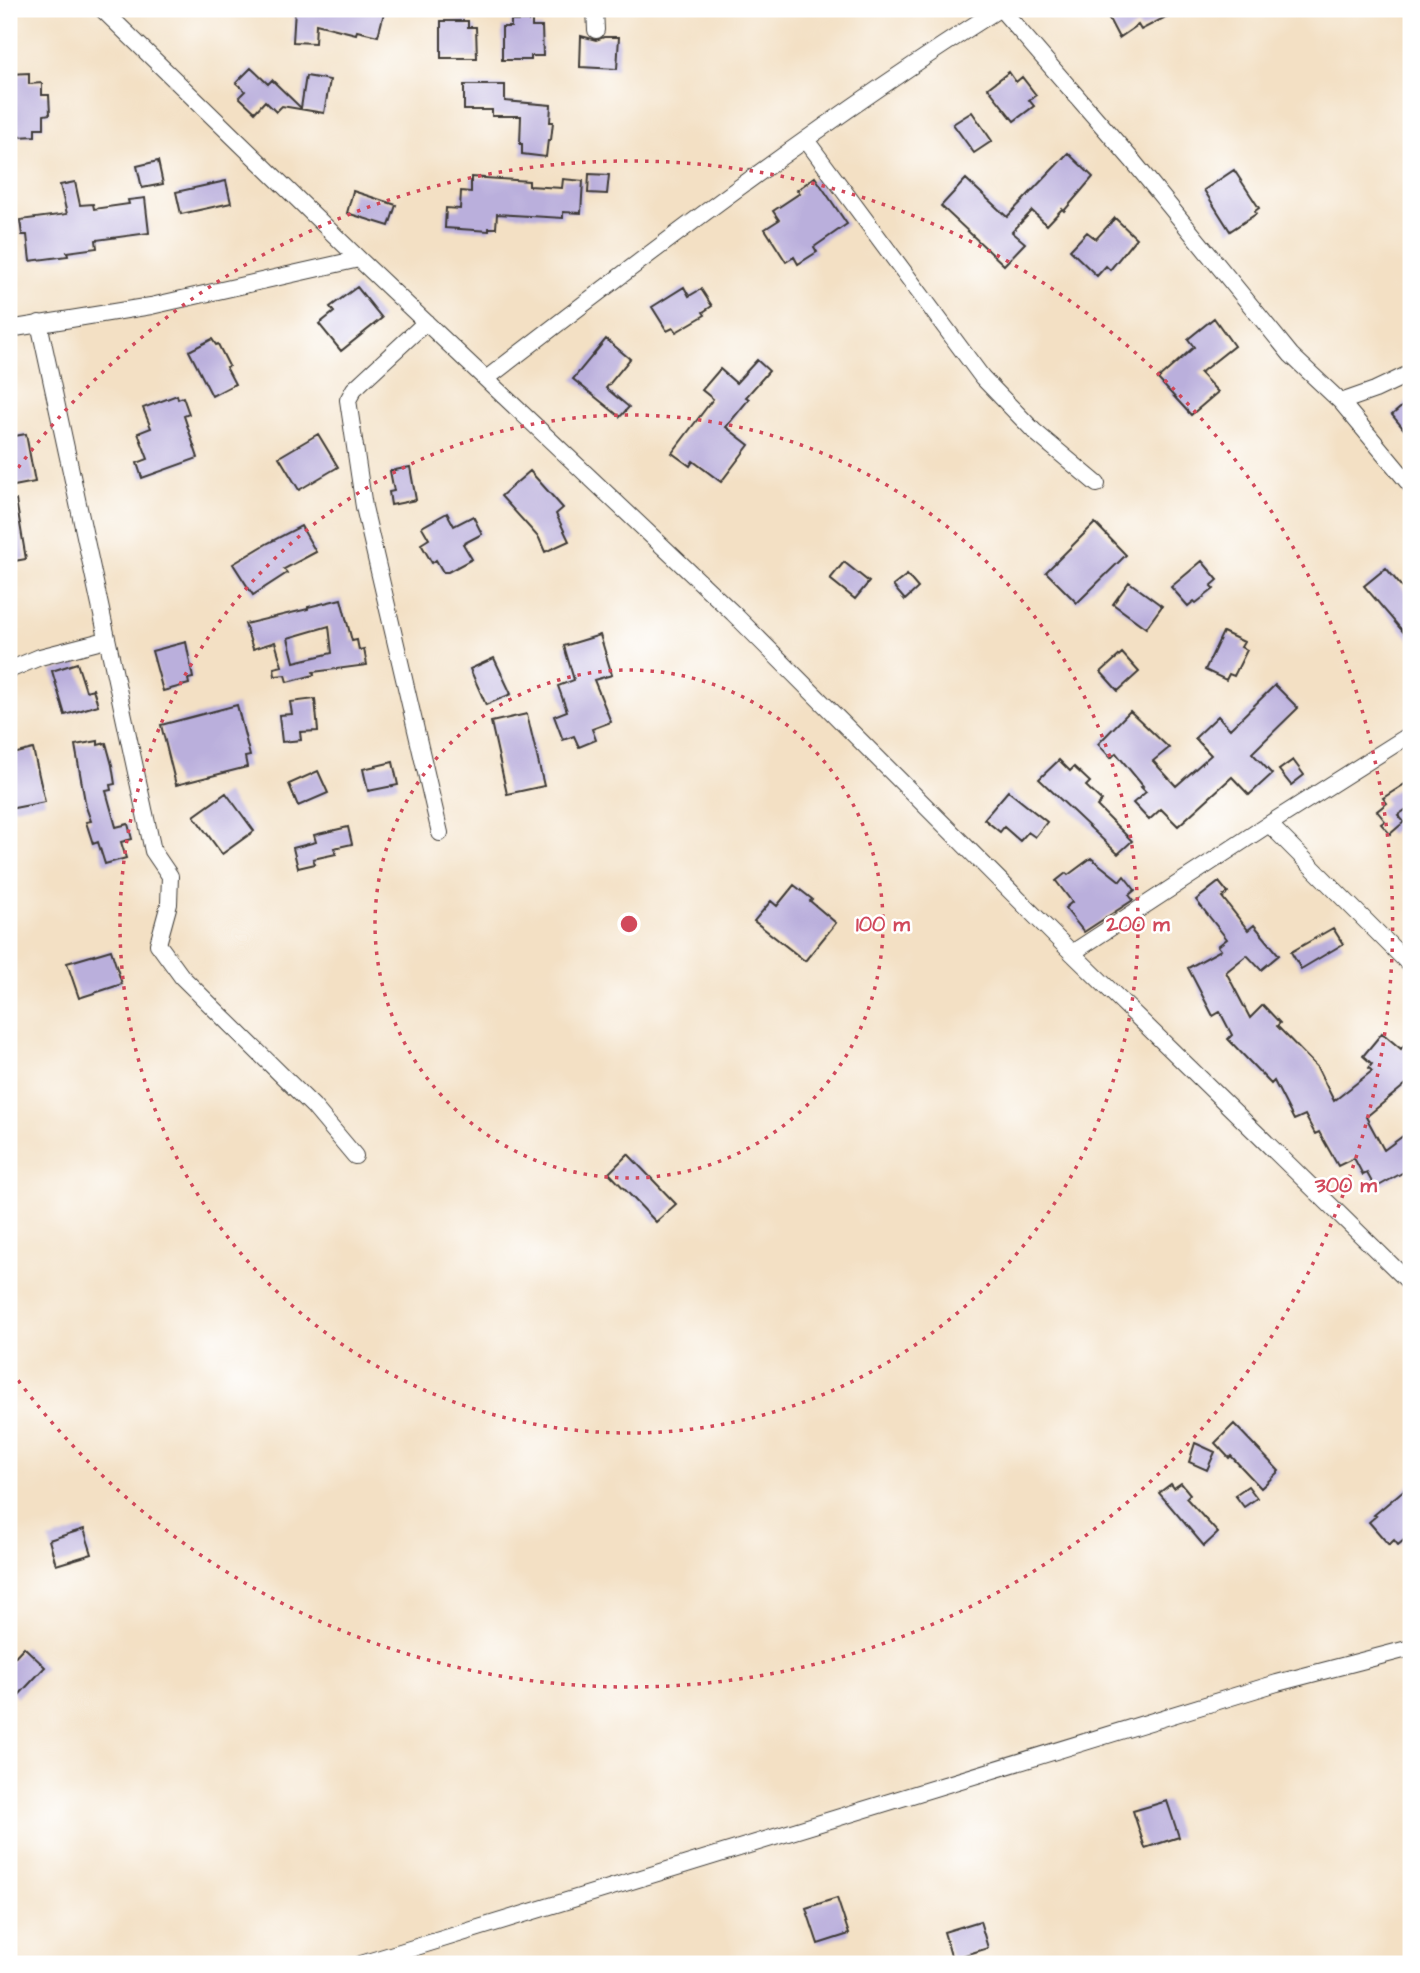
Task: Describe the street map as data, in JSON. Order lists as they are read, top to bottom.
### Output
{
  "rings": ["100 m", "200 m", "300 m"]
}
